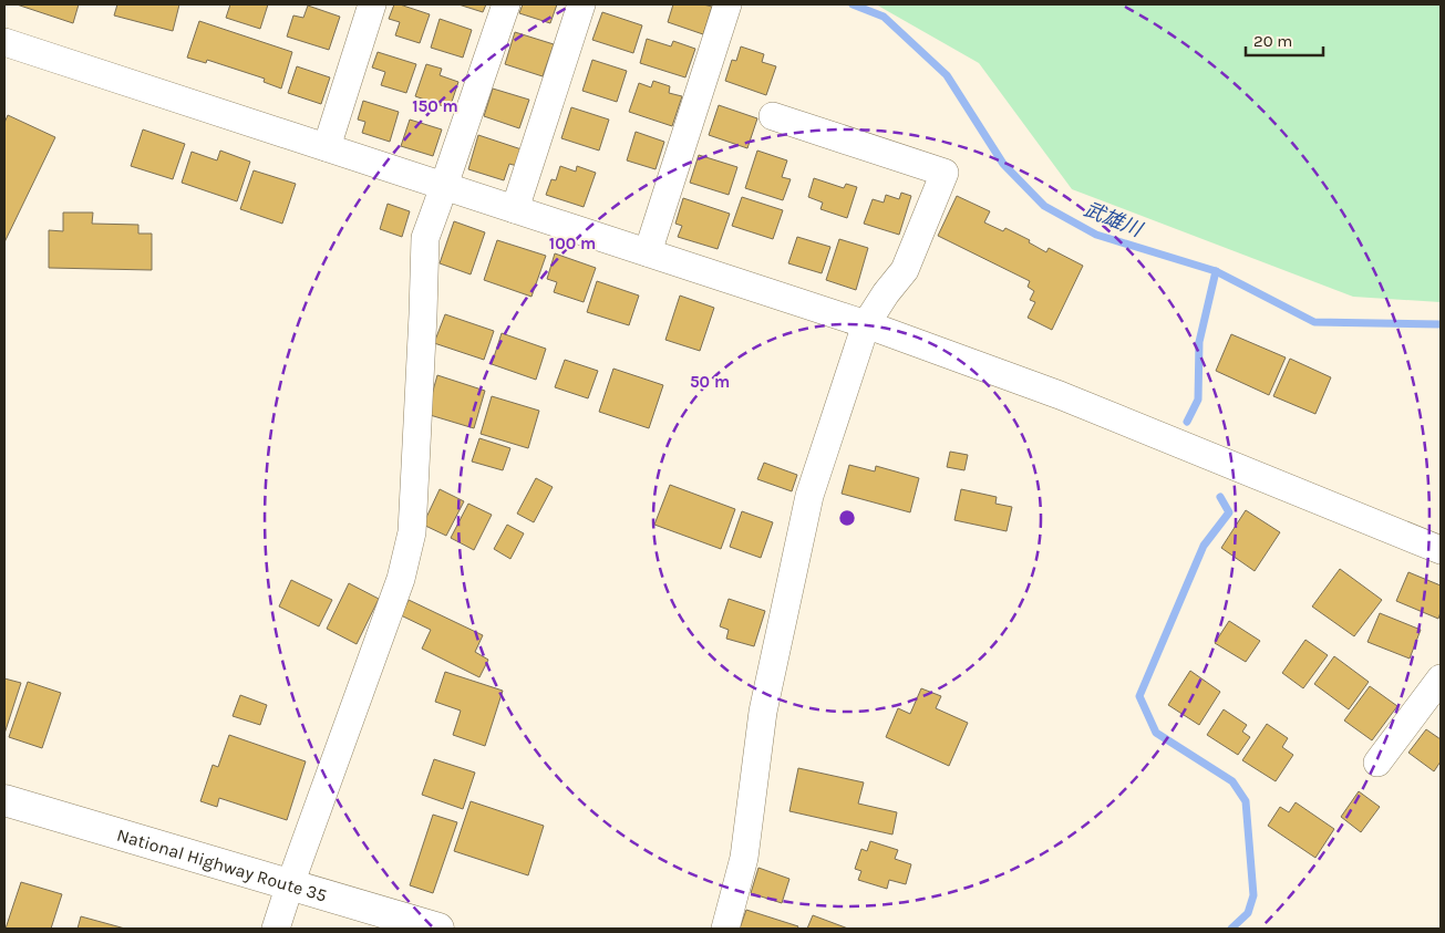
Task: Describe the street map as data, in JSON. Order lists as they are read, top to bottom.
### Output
{
  "streets": {
    "highway": ["National Highway Route 35"]
  },
  "water": ["武雄川"],
  "scale_bar": "20 m",
  "rings": ["150 m", "100 m", "50 m"]
}
